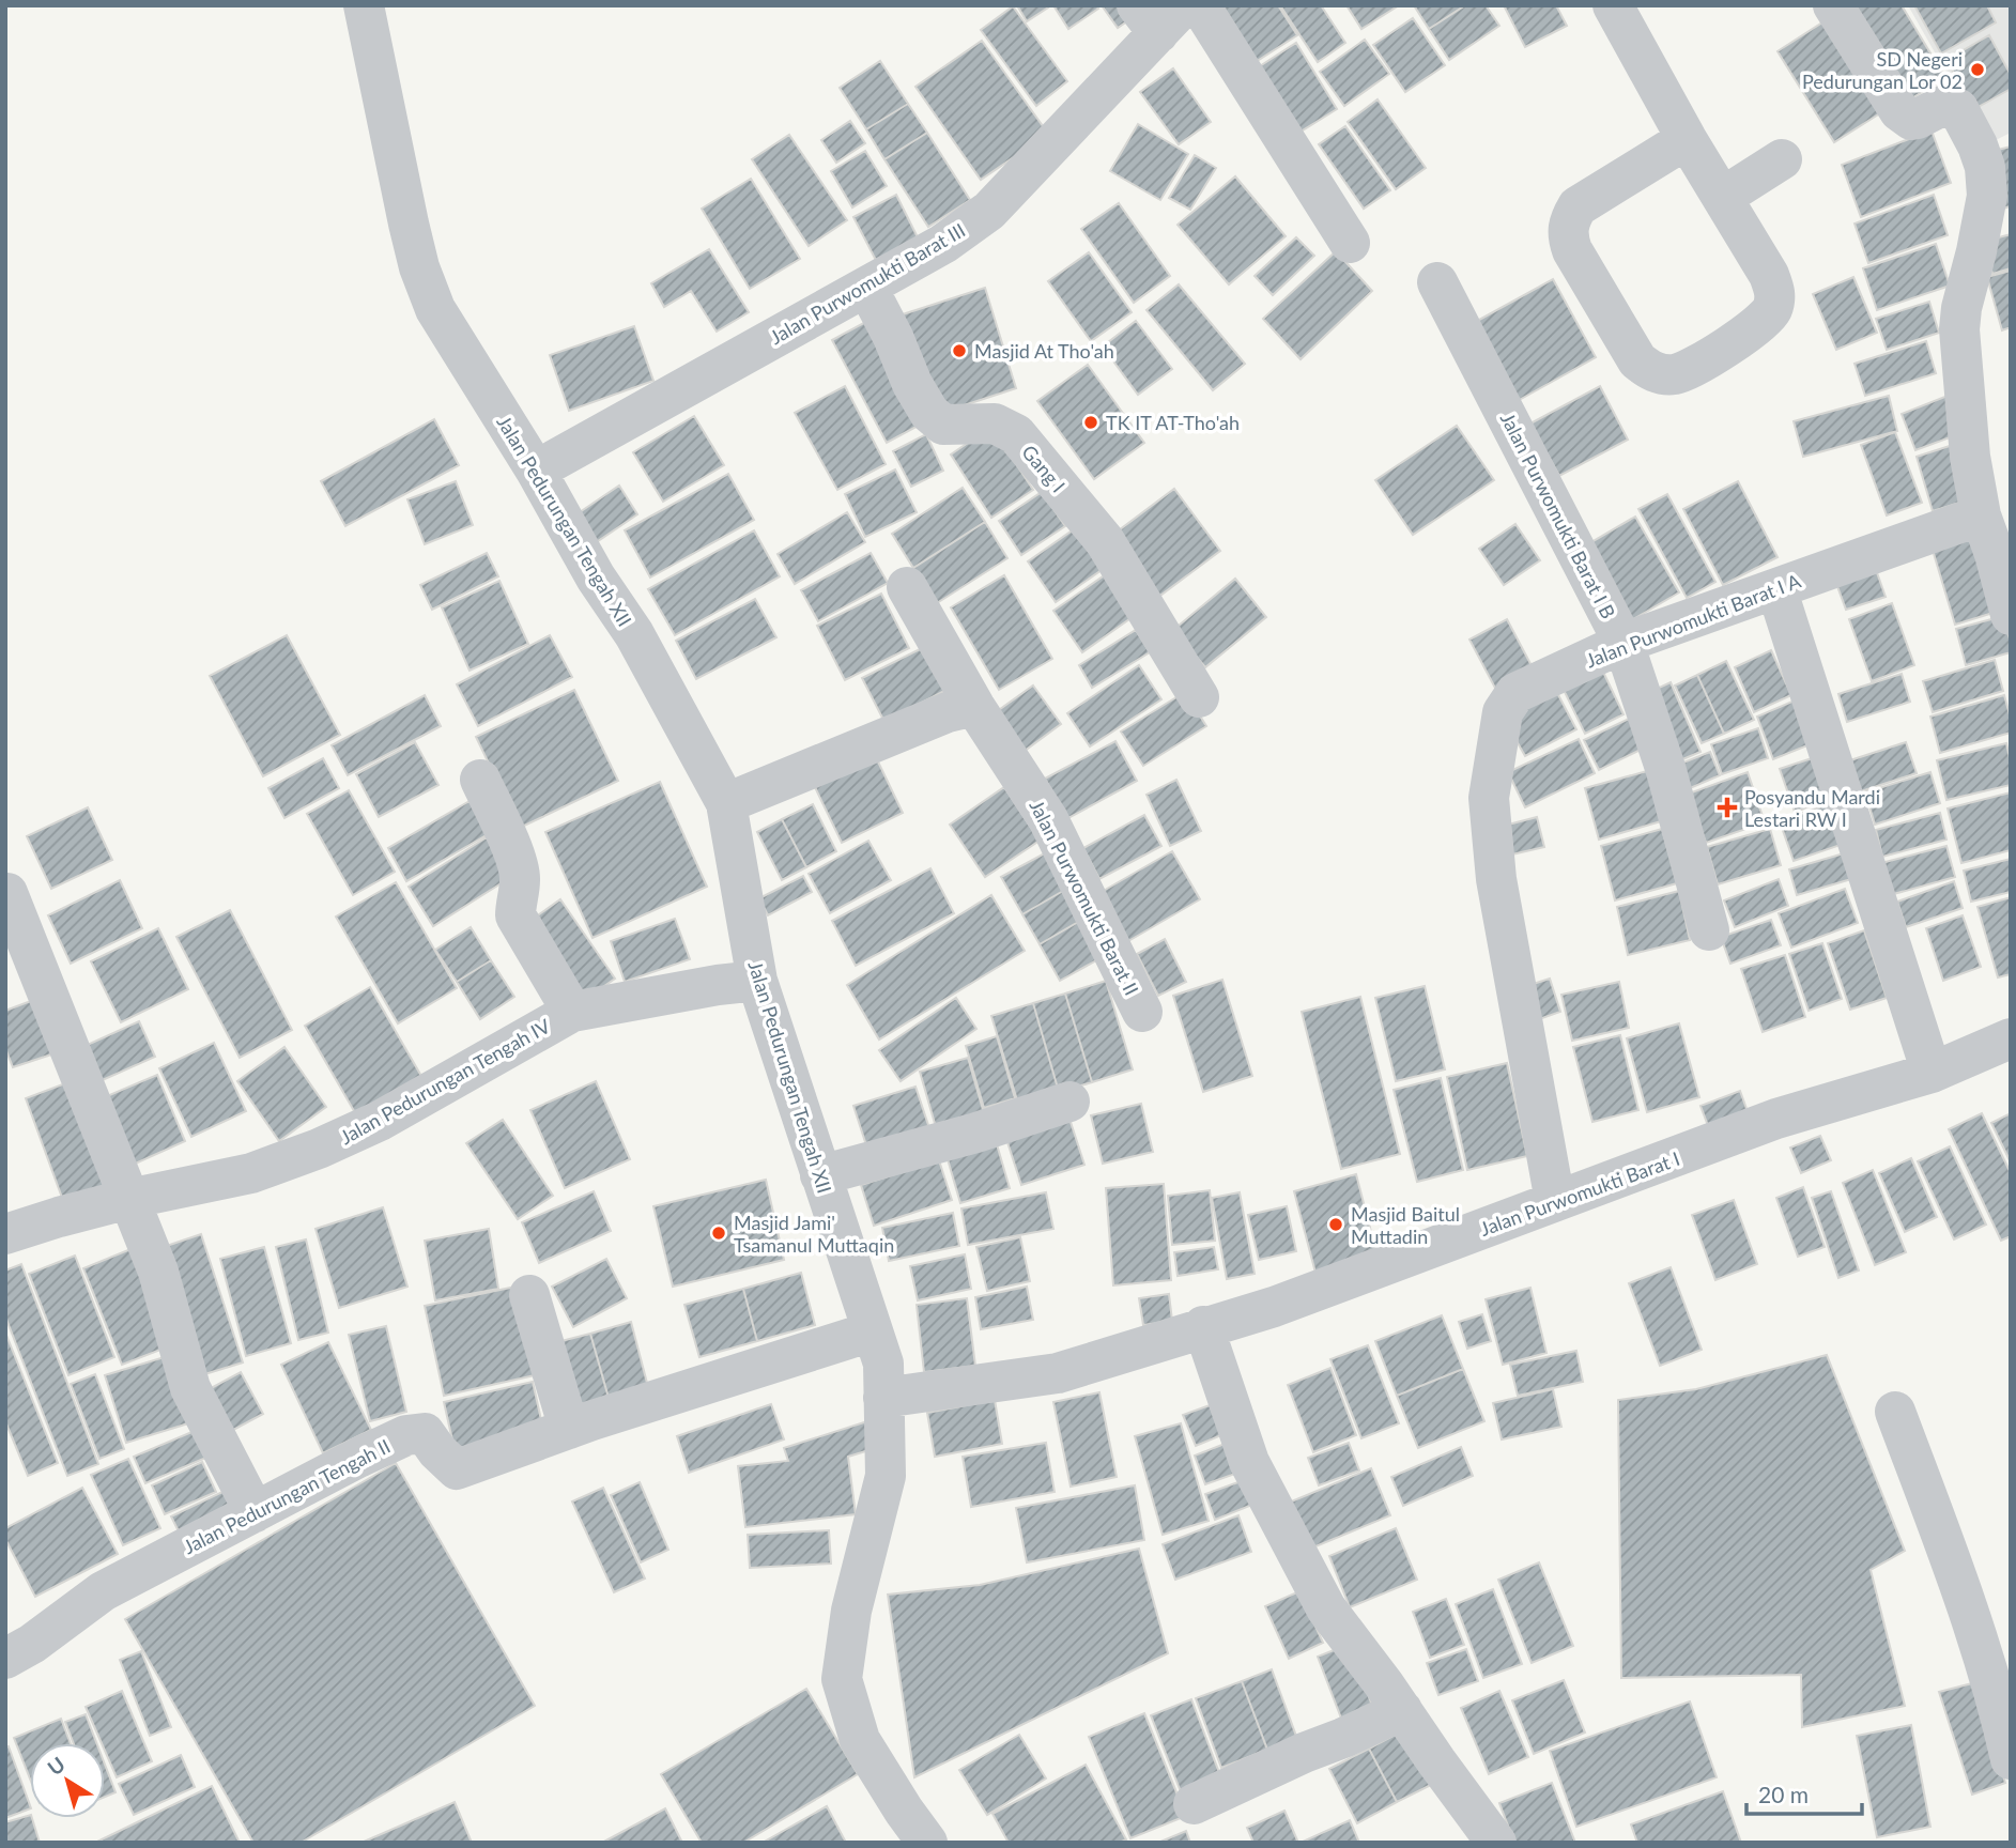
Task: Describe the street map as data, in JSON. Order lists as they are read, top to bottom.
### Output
{
  "streets": {
    "street": [
      "Jalan Purwomukti Barat III",
      "Gang I",
      "Jalan Purwomukti Barat I B",
      "Jalan Pedurungan Tengah XII",
      "Jalan Purwomukti Barat I A",
      "Jalan Purwomukti Barat II",
      "Jalan Pedurungan Tengah IV",
      "Jalan Purwomukti Barat I",
      "Jalan Pedurungan Tengah II"
    ]
  },
  "crossings": [
    ["Jalan Purwomukti Barat III", "Gang I"],
    ["Jalan Purwomukti Barat III", "Jalan Pedurungan Tengah XII"],
    ["Jalan Purwomukti Barat I B", "Jalan Purwomukti Barat I A"],
    ["Jalan Pedurungan Tengah XII", "Jalan Pedurungan Tengah IV"],
    ["Jalan Pedurungan Tengah XII", "Jalan Purwomukti Barat I"],
    ["Jalan Pedurungan Tengah XII", "Jalan Pedurungan Tengah II"],
    ["Jalan Purwomukti Barat I A", "Jalan Purwomukti Barat I"]
  ],
  "places": {
    "other": [
      "SD Negeri Pedurungan Lor 02",
      "Masjid At Tho'ah",
      "TK IT AT-Tho'ah",
      "Masjid Baitul Muttadin",
      "Masjid Jami' Tsamanul Muttaqin"
    ],
    "health": ["Posyandu Mardi Lestari RW I"]
  },
  "scale_bar": "20 m",
  "north": "top left"
}
